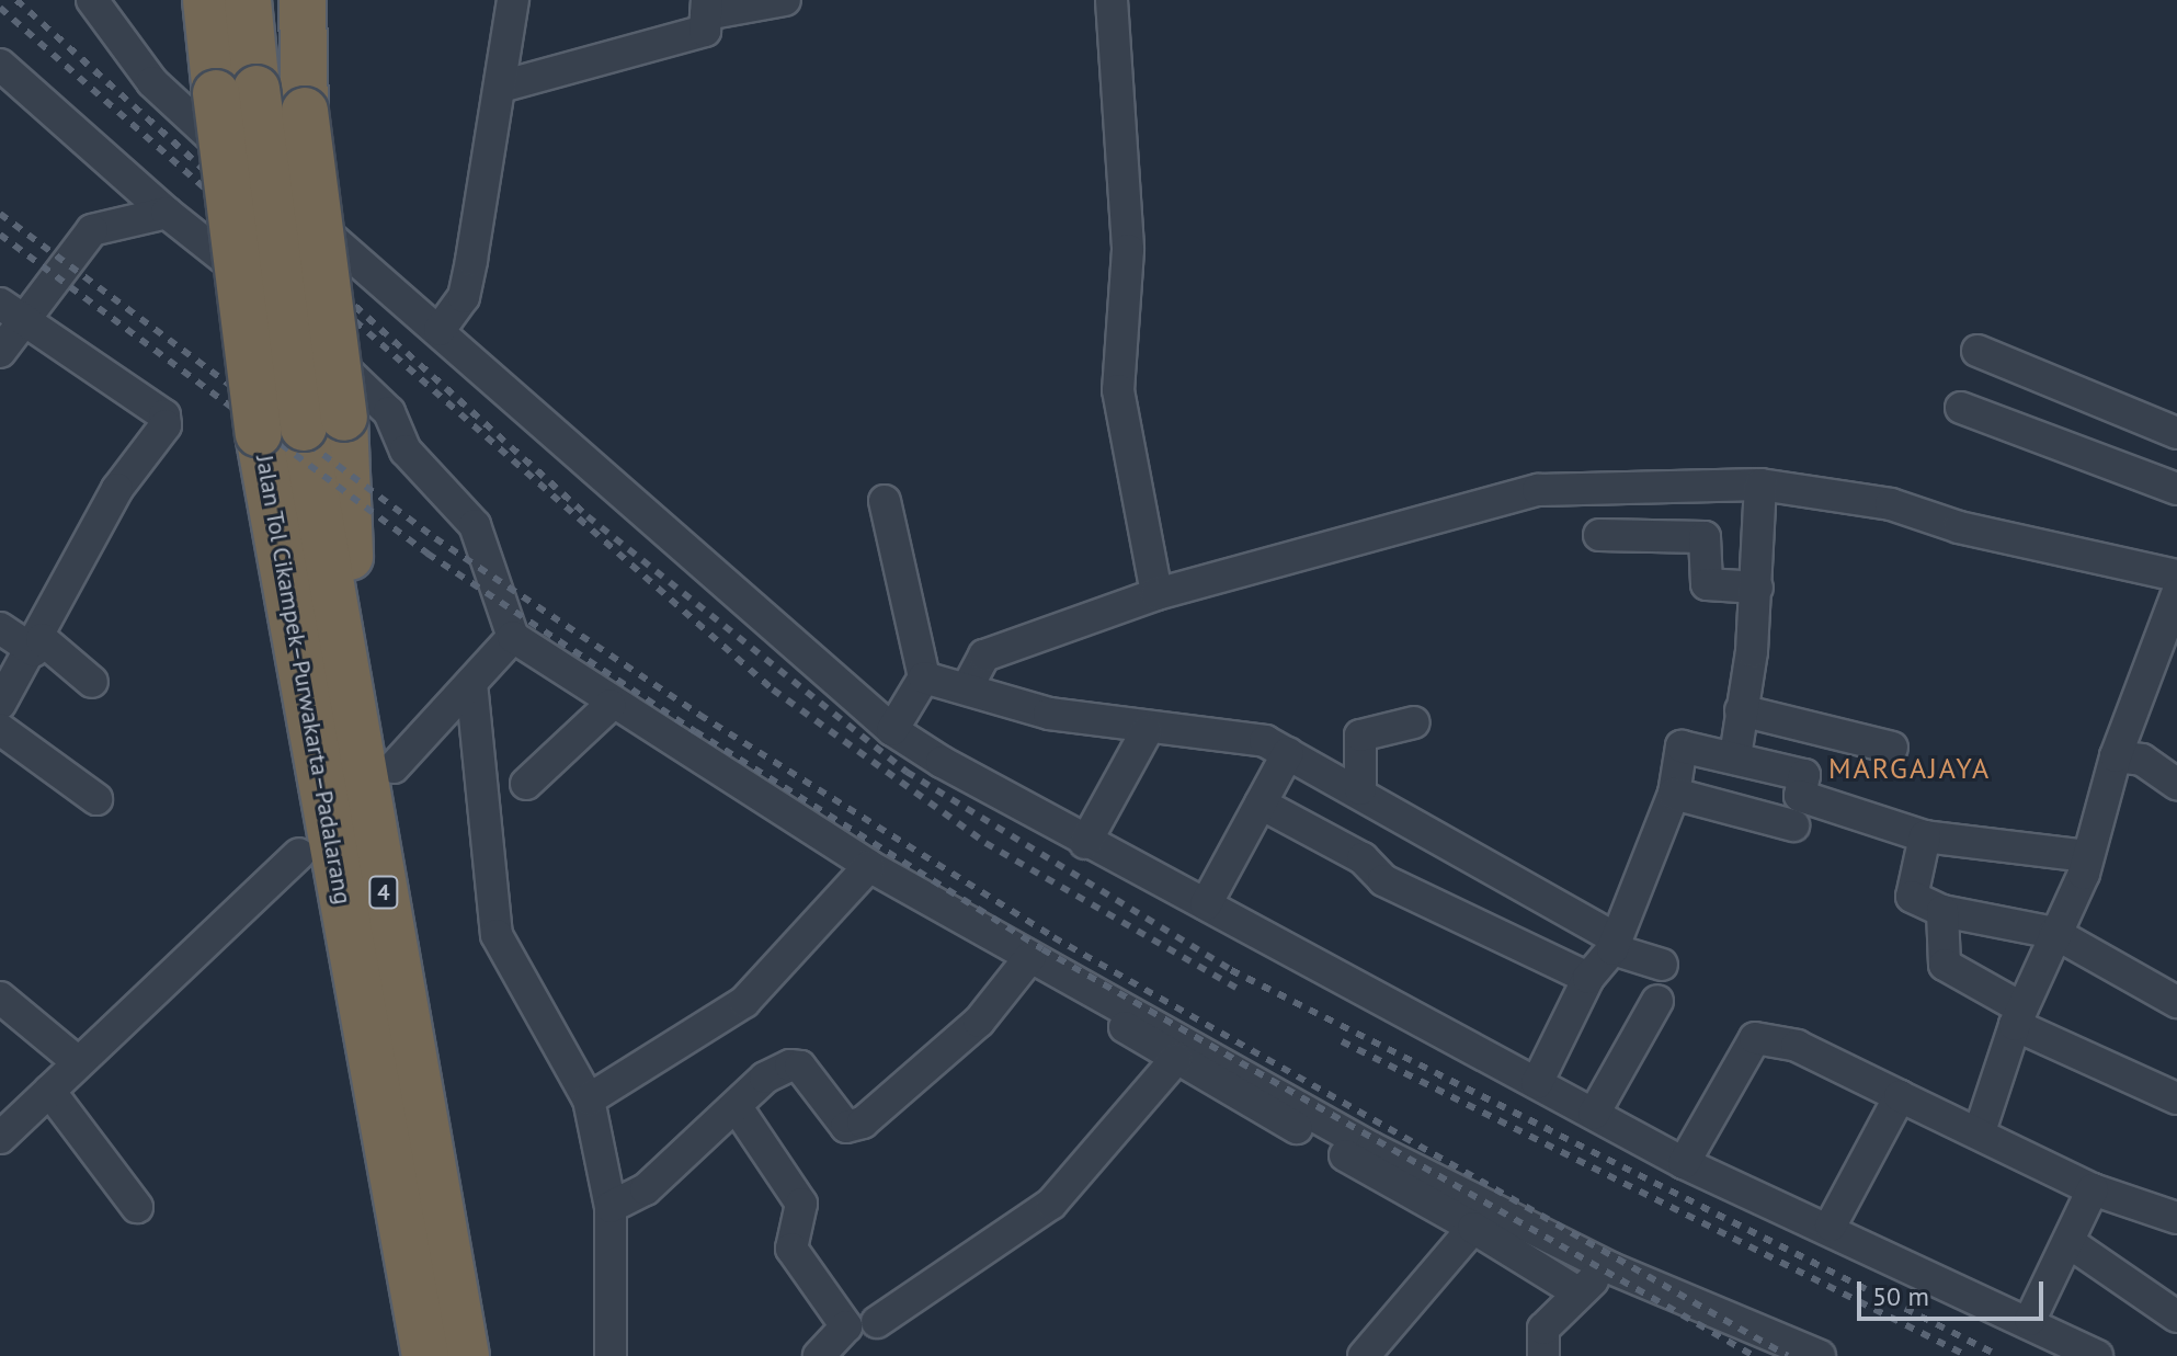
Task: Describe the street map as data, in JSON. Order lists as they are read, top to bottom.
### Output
{
  "streets": {
    "highway": ["Jalan Tol Cikampek–Purwakarta–Padalarang", "4"]
  },
  "districts": ["MARGAJAYA"],
  "scale_bar": "50 m"
}
